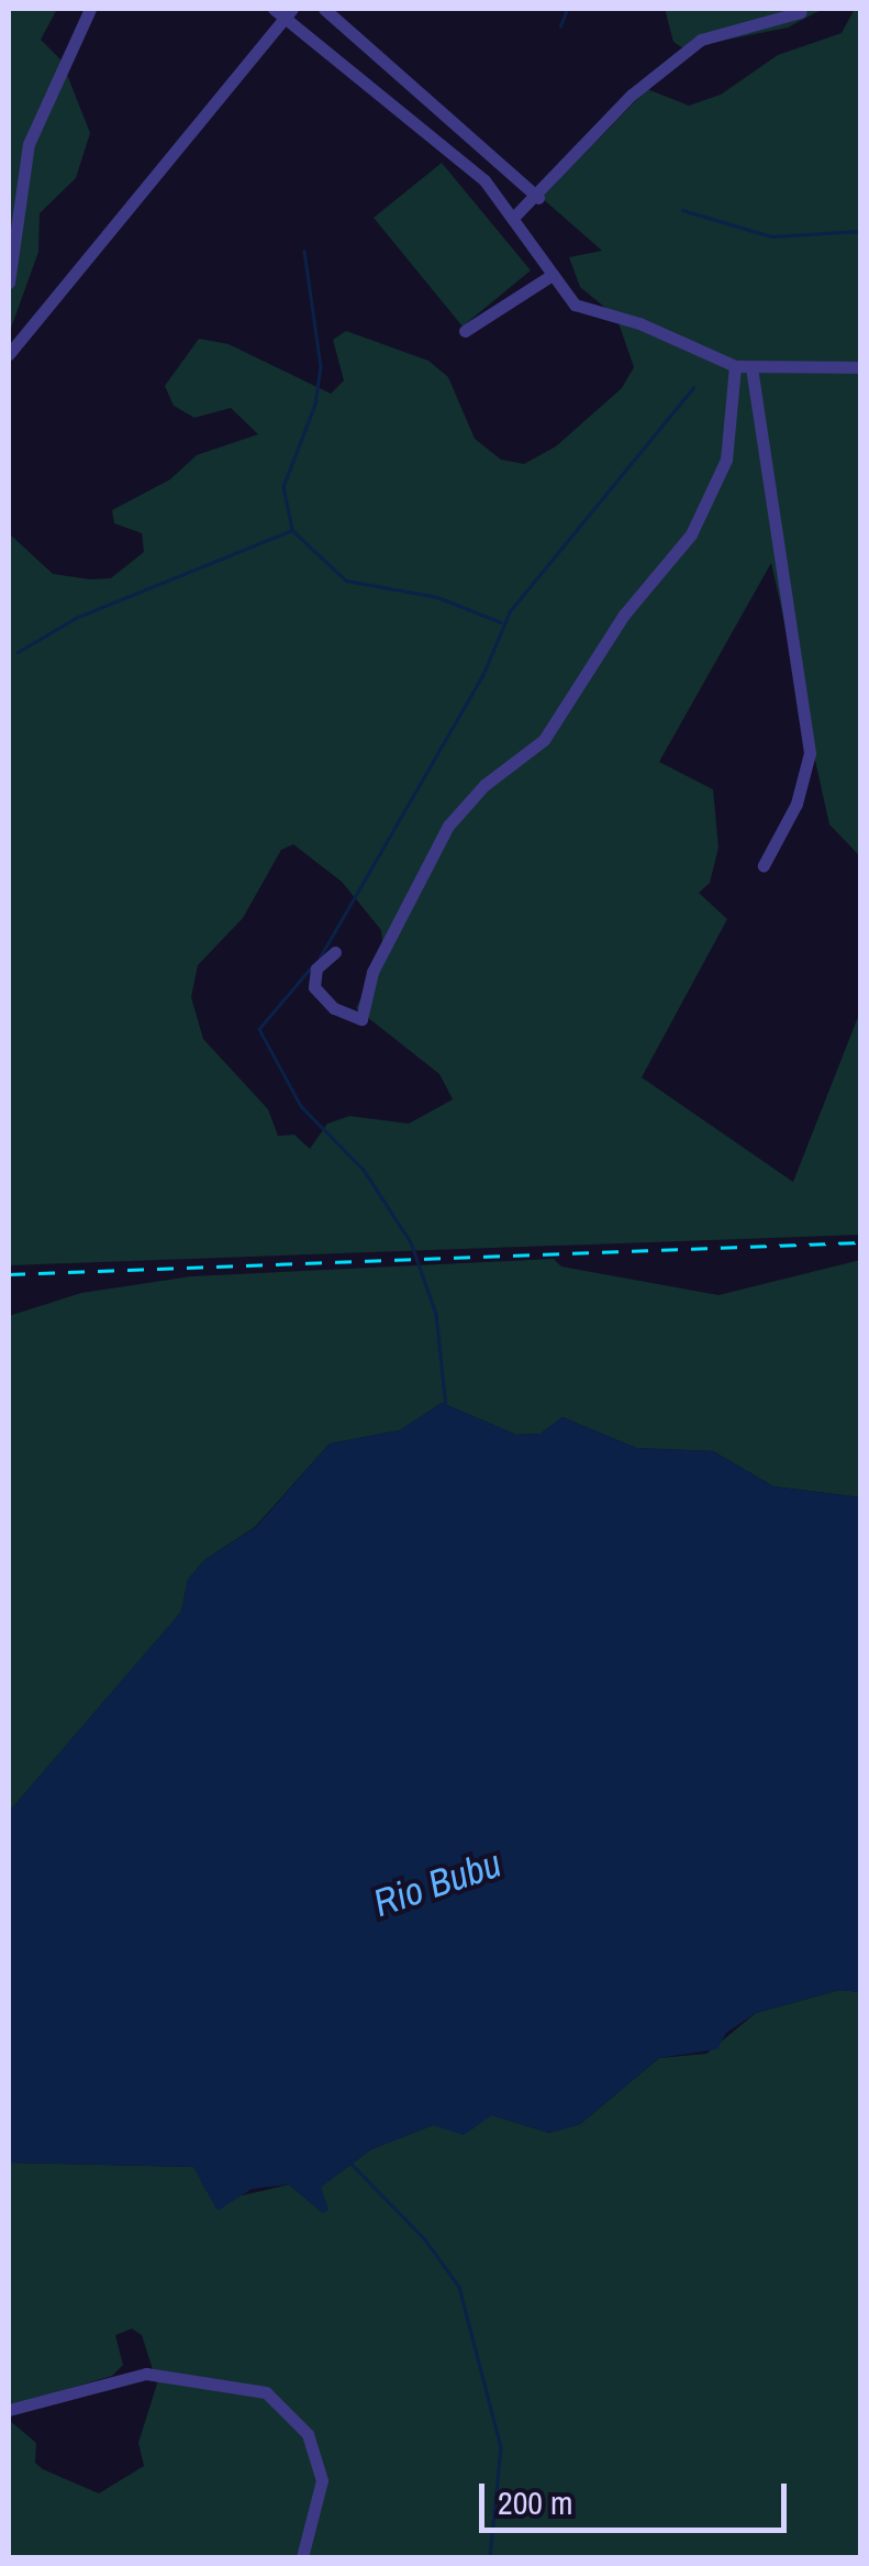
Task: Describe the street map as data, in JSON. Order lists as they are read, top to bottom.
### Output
{
  "water": ["Rio Bubu"],
  "scale_bar": "200 m"
}
